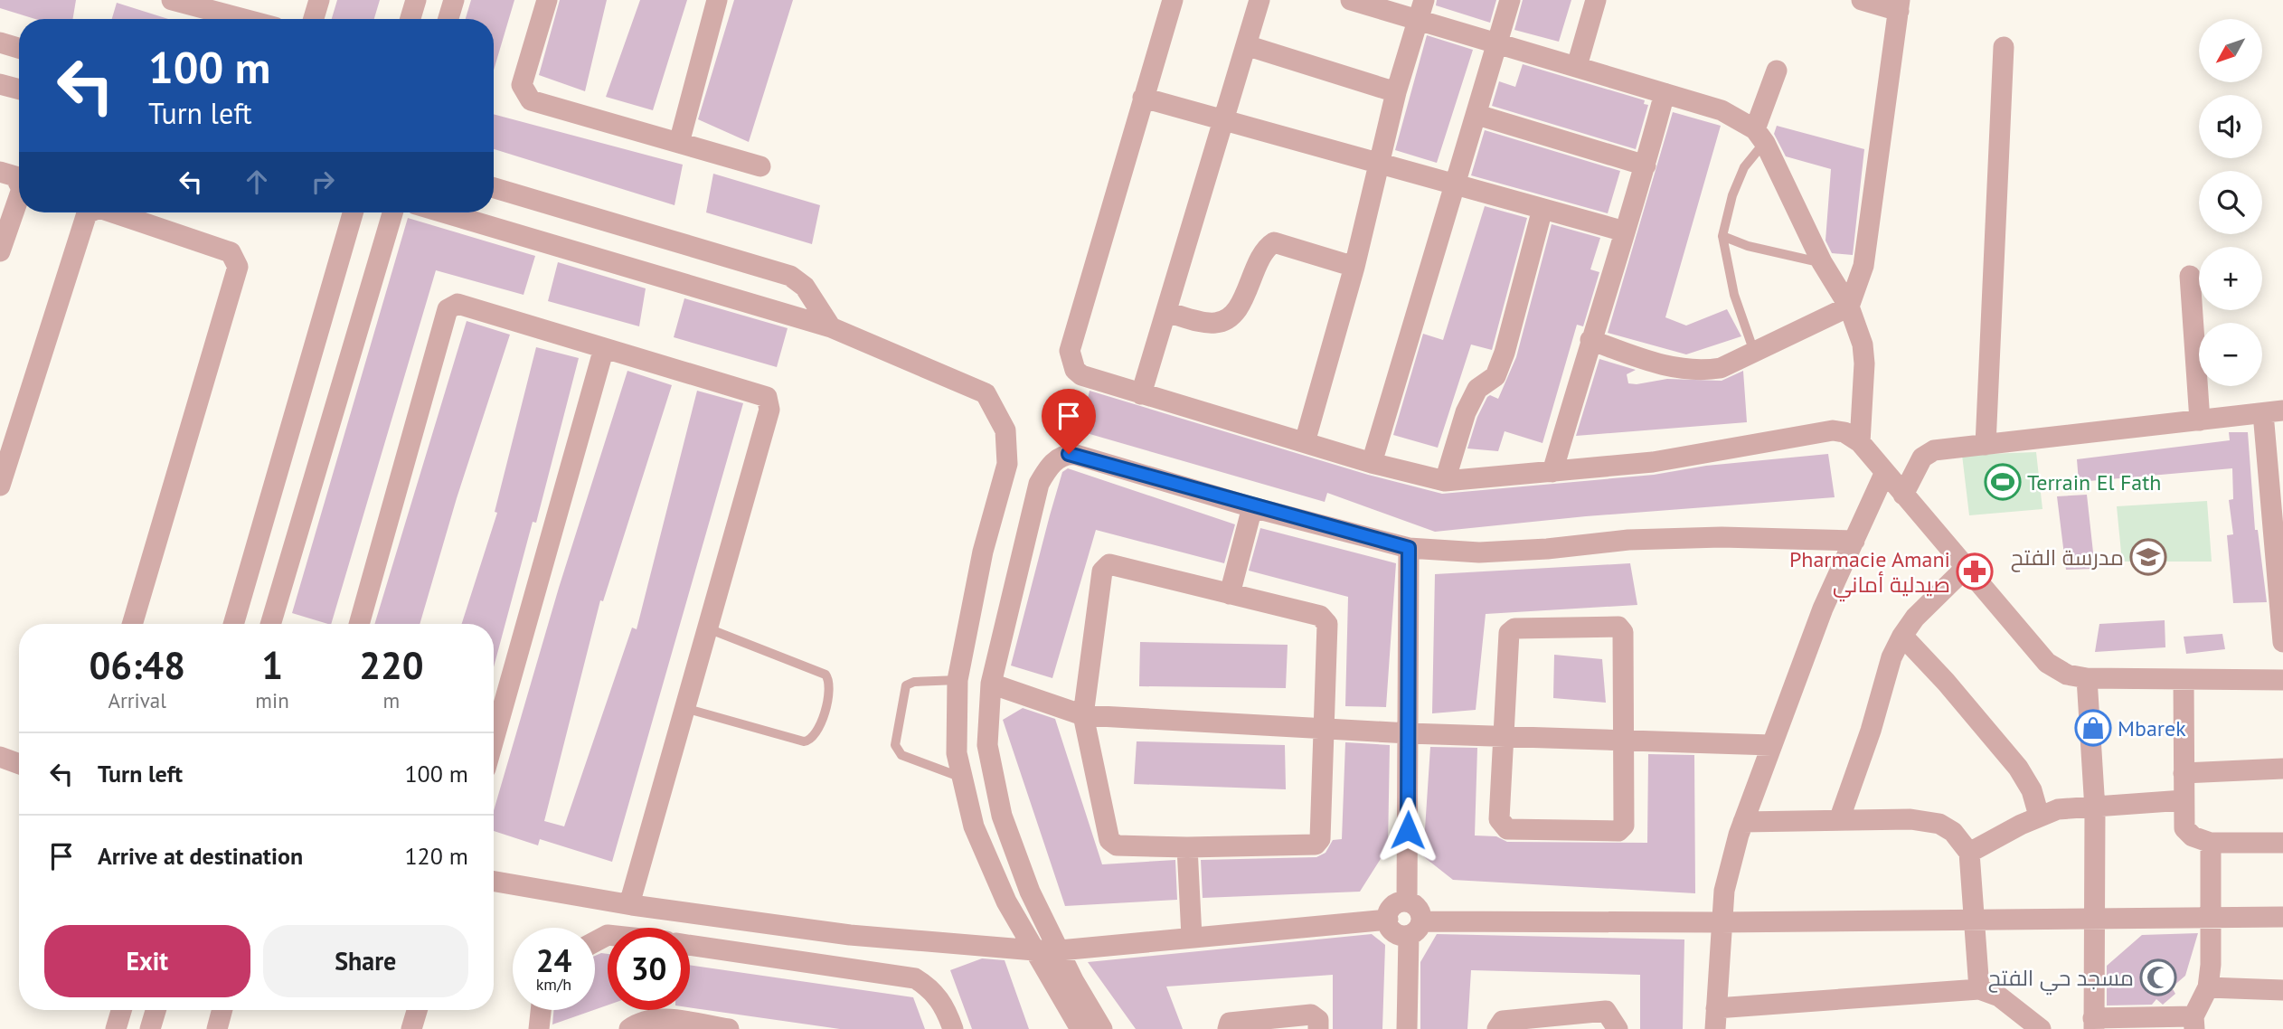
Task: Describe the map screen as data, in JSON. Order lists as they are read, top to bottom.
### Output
{
  "places": {
    "sports": ["Terrain El Fath"],
    "school or university": ["مدرسة الفتح"],
    "pharmacy": ["Pharmacie Amani صيدلية أماني"],
    "shop": ["Mbarek"],
    "mosque": ["مسجد حي الفتح"]
  },
  "north": "bottom left",
  "page": {
    "map_buttons": ["+", "−"],
    "turn": ["100 m", "Turn left"],
    "eta": [
      "06:48",
      "Arrival",
      "1",
      "min",
      "220",
      "m"
    ],
    "list": [
      {
        "name": "Turn left",
        "value": "100 m"
      },
      {
        "name": "Arrive at destination",
        "value": "120 m"
      }
    ],
    "buttons": ["Exit", "Share"],
    "speed": "24 km/h",
    "limit": "30"
  }
}
